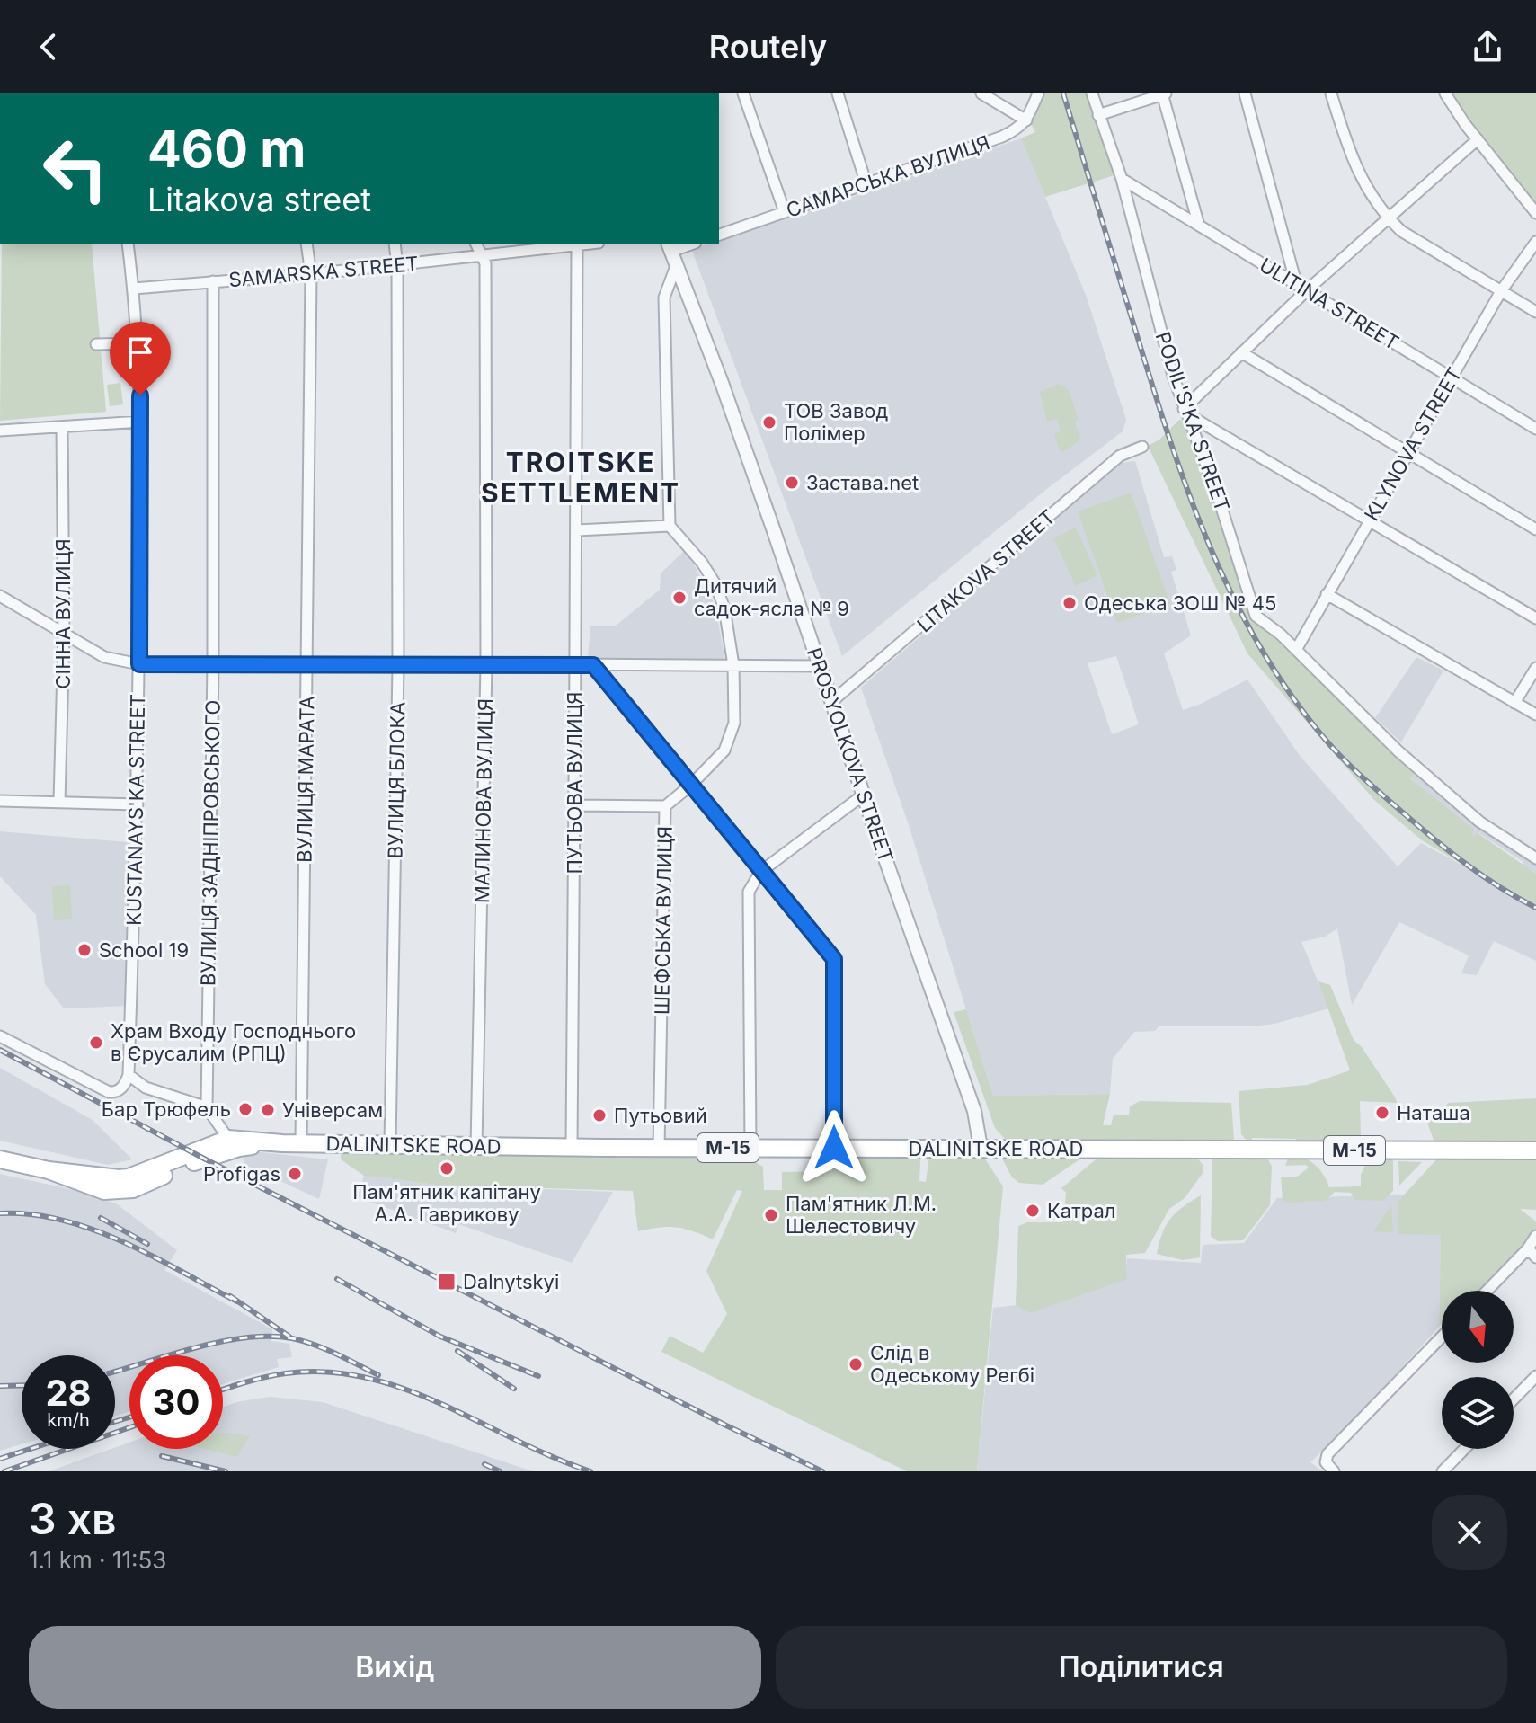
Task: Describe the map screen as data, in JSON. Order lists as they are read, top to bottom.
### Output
{
  "streets": {
    "main road": ["DALINITSKE ROAD", "М-15"],
    "street": [
      "САМАРСЬКА ВУЛИЦЯ",
      "SAMARSKA STREET",
      "ULITINA STREET",
      "PODIL'S'KA STREET",
      "KLYNOVA STREET",
      "LITAKOVA STREET",
      "СІННА ВУЛИЦЯ",
      "PROSYOLKOVA STREET",
      "ВУЛИЦЯ МАРАТА",
      "ВУЛИЦЯ БЛОКА",
      "ПУТЬОВА ВУЛИЦЯ",
      "МАЛИНОВА ВУЛИЦЯ",
      "KUSTANAYS'KA STREET",
      "ВУЛИЦЯ ЗАДНІПРОВСЬКОГО",
      "ШЕФСЬКА ВУЛИЦЯ"
    ]
  },
  "crossings": [
    ["SAMARSKA STREET", "ВУЛИЦЯ МАРАТА"],
    ["SAMARSKA STREET", "ВУЛИЦЯ БЛОКА"],
    ["SAMARSKA STREET", "ПУТЬОВА ВУЛИЦЯ"],
    ["SAMARSKA STREET", "МАЛИНОВА ВУЛИЦЯ"],
    ["SAMARSKA STREET", "KUSTANAYS'KA STREET"],
    ["SAMARSKA STREET", "ВУЛИЦЯ ЗАДНІПРОВСЬКОГО"],
    ["ULITINA STREET", "PODIL'S'KA STREET"],
    ["ULITINA STREET", "KLYNOVA STREET"],
    ["PODIL'S'KA STREET", "KLYNOVA STREET"],
    ["LITAKOVA STREET", "PROSYOLKOVA STREET"],
    ["PROSYOLKOVA STREET", "DALINITSKE ROAD"],
    ["ВУЛИЦЯ МАРАТА", "DALINITSKE ROAD"],
    ["ВУЛИЦЯ БЛОКА", "DALINITSKE ROAD"],
    ["ПУТЬОВА ВУЛИЦЯ", "DALINITSKE ROAD"],
    ["МАЛИНОВА ВУЛИЦЯ", "DALINITSKE ROAD"],
    ["ШЕФСЬКА ВУЛИЦЯ", "DALINITSKE ROAD"],
    ["DALINITSKE ROAD", "М-15"]
  ],
  "districts": ["TROITSKE SETTLEMENT"],
  "places": {
    "other": [
      "ТОВ Завод Полімер",
      "Застава.net",
      "Дитячий садок-ясла № 9",
      "Одеська ЗОШ № 45",
      "School 19",
      "Храм Входу Господнього в Єрусалим (РПЦ)",
      "Бар Трюфель",
      "Універсам",
      "Наташа",
      "Путьовий",
      "Пам'ятник капітану А.А. Гаврикову",
      "Profigas",
      "Катрал",
      "Пам'ятник Л.М. Шелестовичу",
      "Слід в Одеському Регбі"
    ],
    "transit": ["Dalnytskyi"]
  },
  "north": "bottom",
  "page": {
    "header": "Routely",
    "turn": ["460 m", "Litakova street"],
    "speed": "28 km/h",
    "limit": "30",
    "heading": ["3 хв", "1.1 km · 11:53"],
    "buttons": ["Вихід", "Поділитися"]
  }
}
